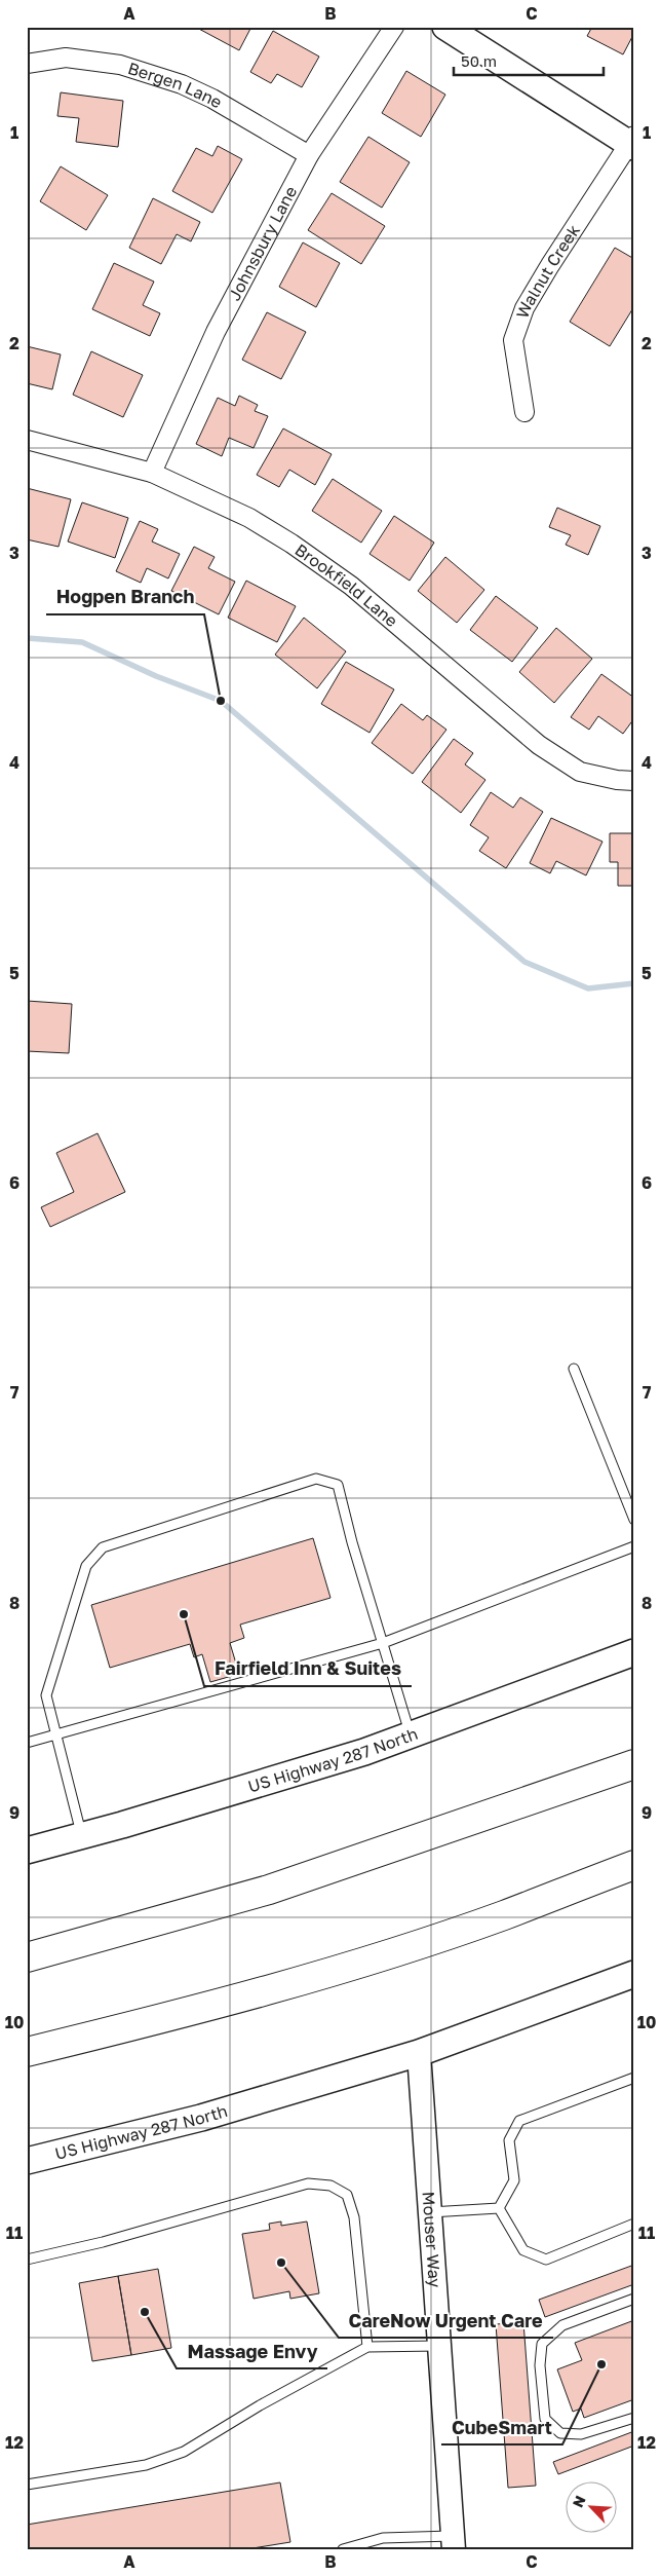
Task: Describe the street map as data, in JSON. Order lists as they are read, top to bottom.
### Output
{
  "streets": {
    "main road": ["US Highway 287 North"],
    "street": [
      "Bergen Lane",
      "Johnsbury Lane",
      "Walnut Creek",
      "Brookfield Lane",
      "Mouser Way"
    ]
  },
  "crossings": [
    ["Bergen Lane", "Johnsbury Lane"],
    ["Johnsbury Lane", "Brookfield Lane"],
    ["US Highway 287 North", "Mouser Way"]
  ],
  "places": [
    "Hogpen Branch",
    "Fairfield Inn & Suites",
    "CareNow Urgent Care",
    "Massage Envy",
    "CubeSmart"
  ],
  "scale_bar": "50 m",
  "north": "top left",
  "grid": {
    "columns": ["A", "B", "C"],
    "rows": [
      "1",
      "2",
      "3",
      "4",
      "5",
      "6",
      "7",
      "8",
      "9",
      "10",
      "11",
      "12"
    ]
  }
}
